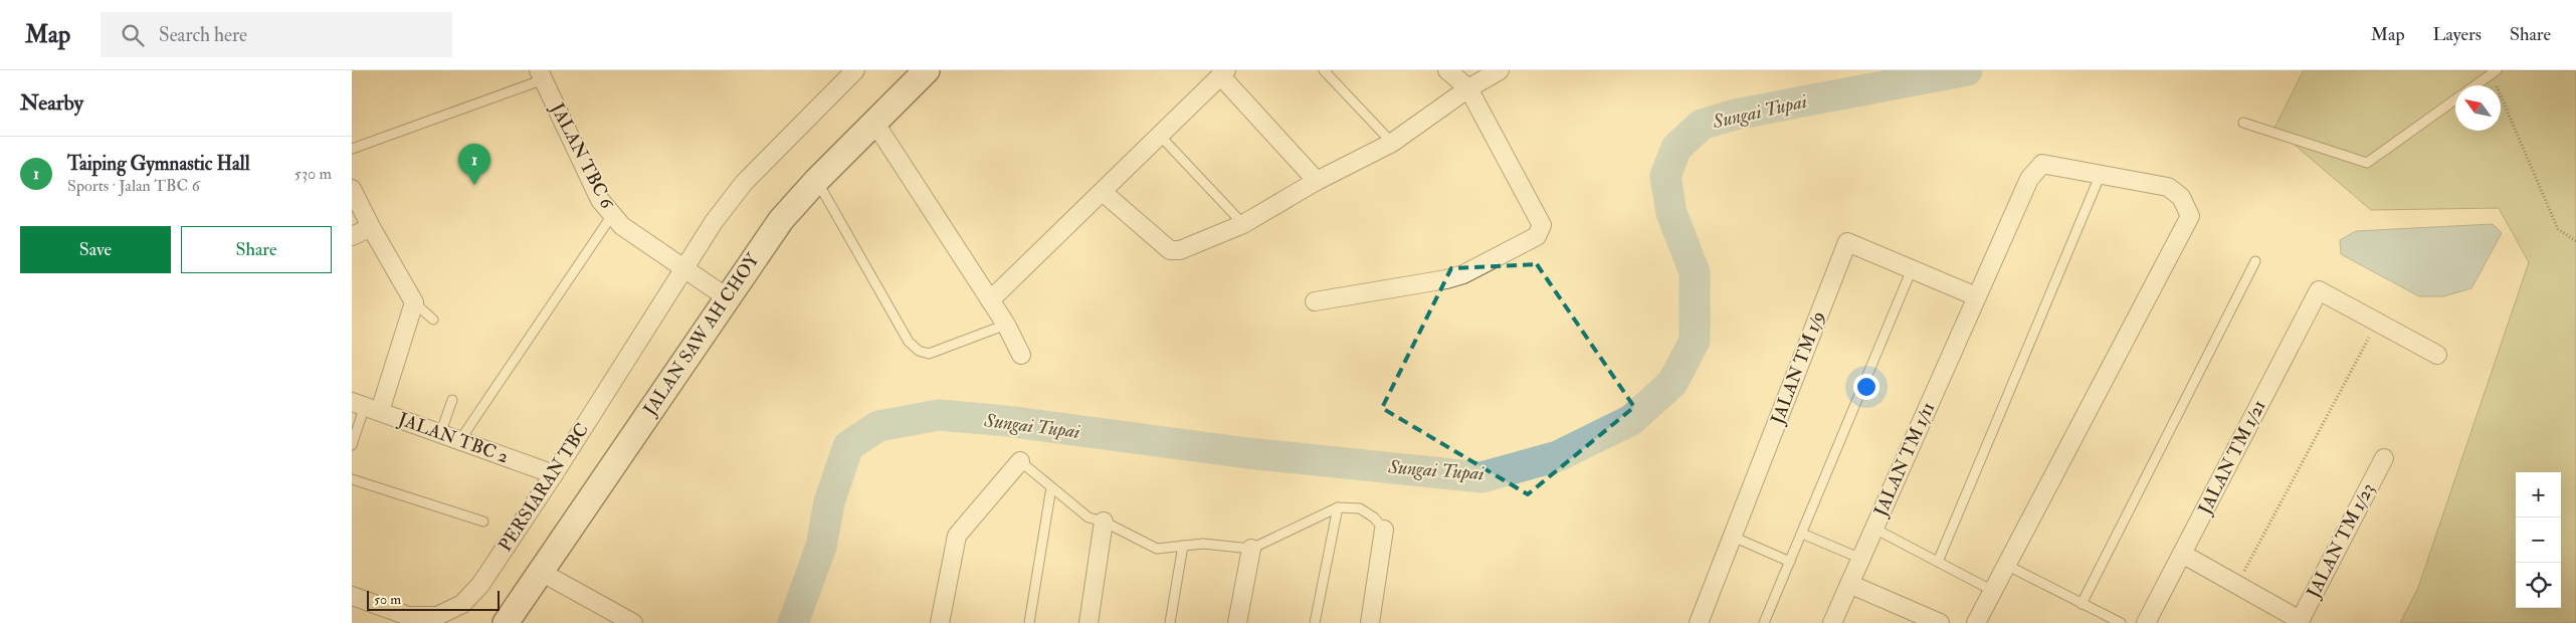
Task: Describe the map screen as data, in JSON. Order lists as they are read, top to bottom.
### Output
{
  "streets": {
    "street": [
      "JALAN TBC 6",
      "JALAN SAW AH CHOY",
      "JALAN TM 1/9",
      "JALAN TBC 2",
      "JALAN TM 1/21",
      "JALAN TM 1/11",
      "PERSIARAN TBC",
      "JALAN TM 1/23"
    ]
  },
  "crossings": [
    ["JALAN TBC 6", "JALAN SAW AH CHOY"],
    ["JALAN TBC 6", "PERSIARAN TBC"],
    ["JALAN TM 1/9", "JALAN TM 1/11"],
    ["JALAN TBC 2", "PERSIARAN TBC"]
  ],
  "water": ["Sungai Tupai"],
  "scale_bar": "50 m",
  "north": "top left",
  "page": {
    "header": "Map",
    "search": "Search here",
    "nav": ["Map", "Layers", "Share"],
    "heading": "Nearby",
    "list": [
      {
        "mark": "1",
        "name": "Taiping Gymnastic Hall",
        "note": "Sports · Jalan TBC 6",
        "value": "530 m"
      }
    ],
    "pins": "1",
    "buttons": ["Save", "Share"],
    "map_buttons": ["+", "−"],
    "scale": "50 m"
  }
}
